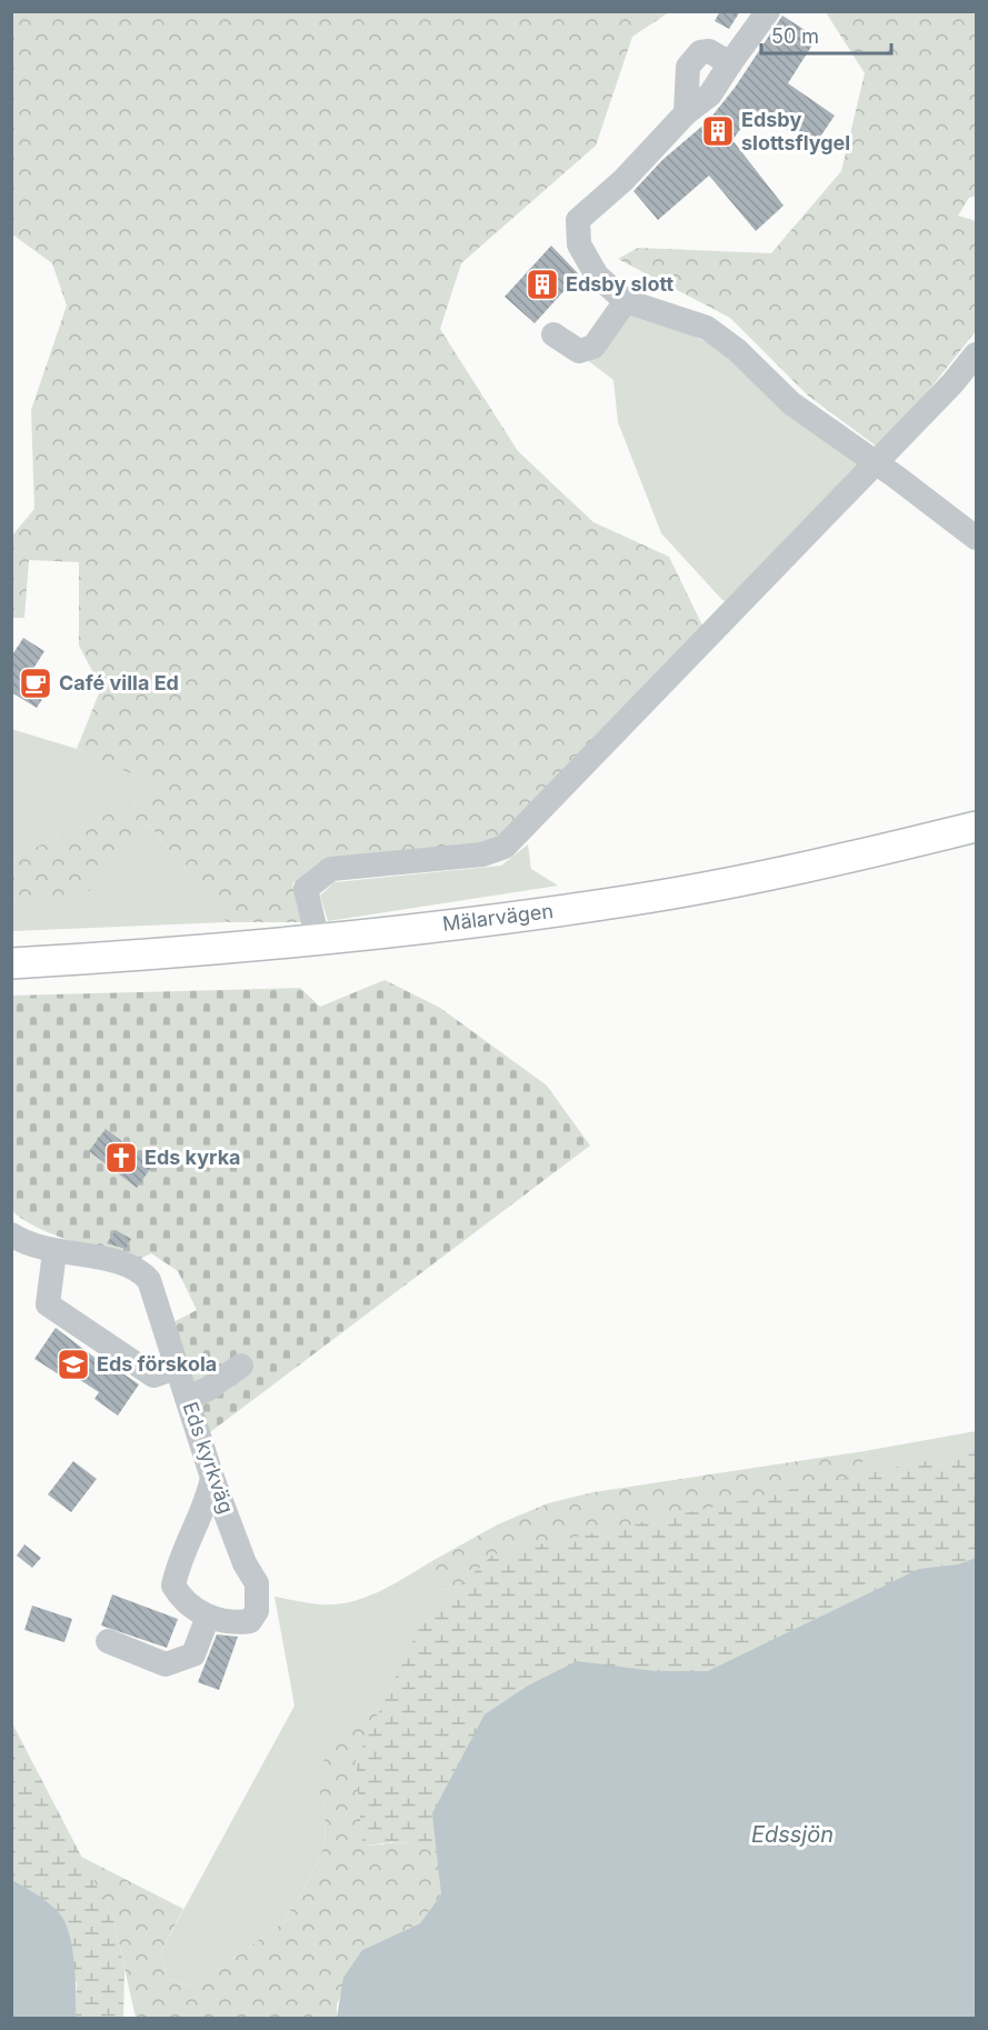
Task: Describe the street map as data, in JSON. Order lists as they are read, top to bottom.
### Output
{
  "streets": {
    "main road": ["Mälarvägen"],
    "street": ["Eds kyrkväg"]
  },
  "water": ["Edssjön"],
  "places": {
    "building": ["Edsby slottsflygel", "Edsby slott"],
    "cafe": ["Café villa Ed"],
    "church": ["Eds kyrka"],
    "school or university": ["Eds förskola"]
  },
  "scale_bar": "50 m"
}
